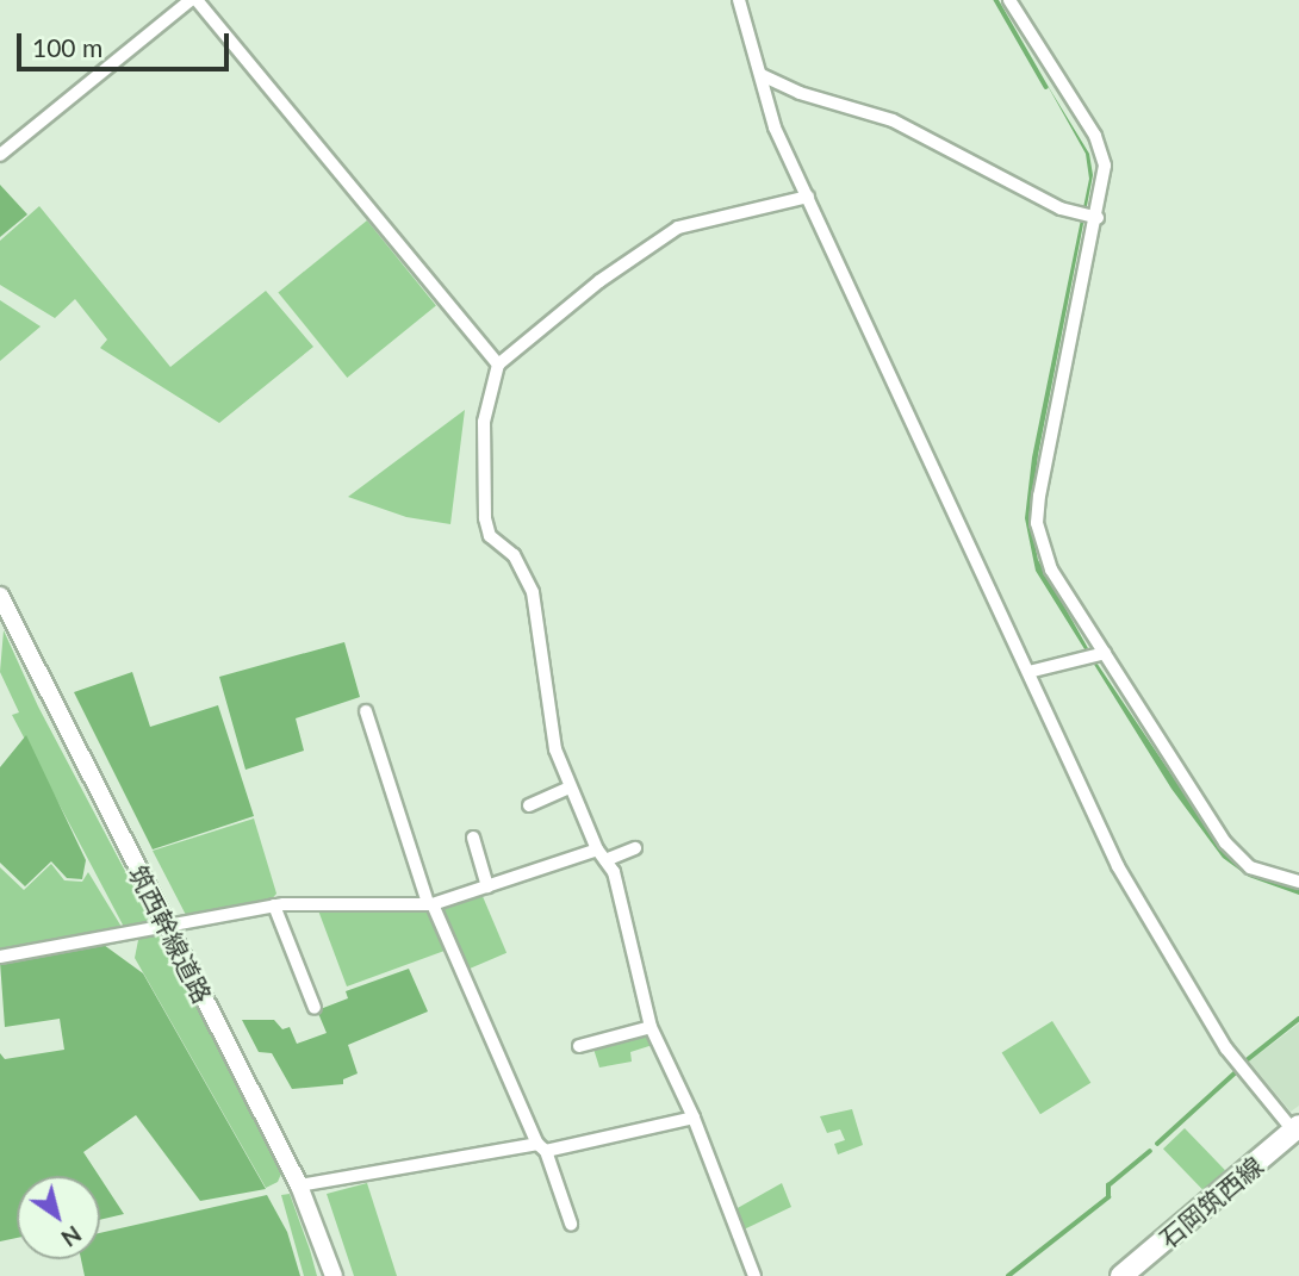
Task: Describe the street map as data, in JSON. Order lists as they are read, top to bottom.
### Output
{
  "streets": {
    "main road": ["石岡筑西線"],
    "street": ["筑西幹線道路"]
  },
  "scale_bar": "100 m",
  "north": "bottom right"
}
